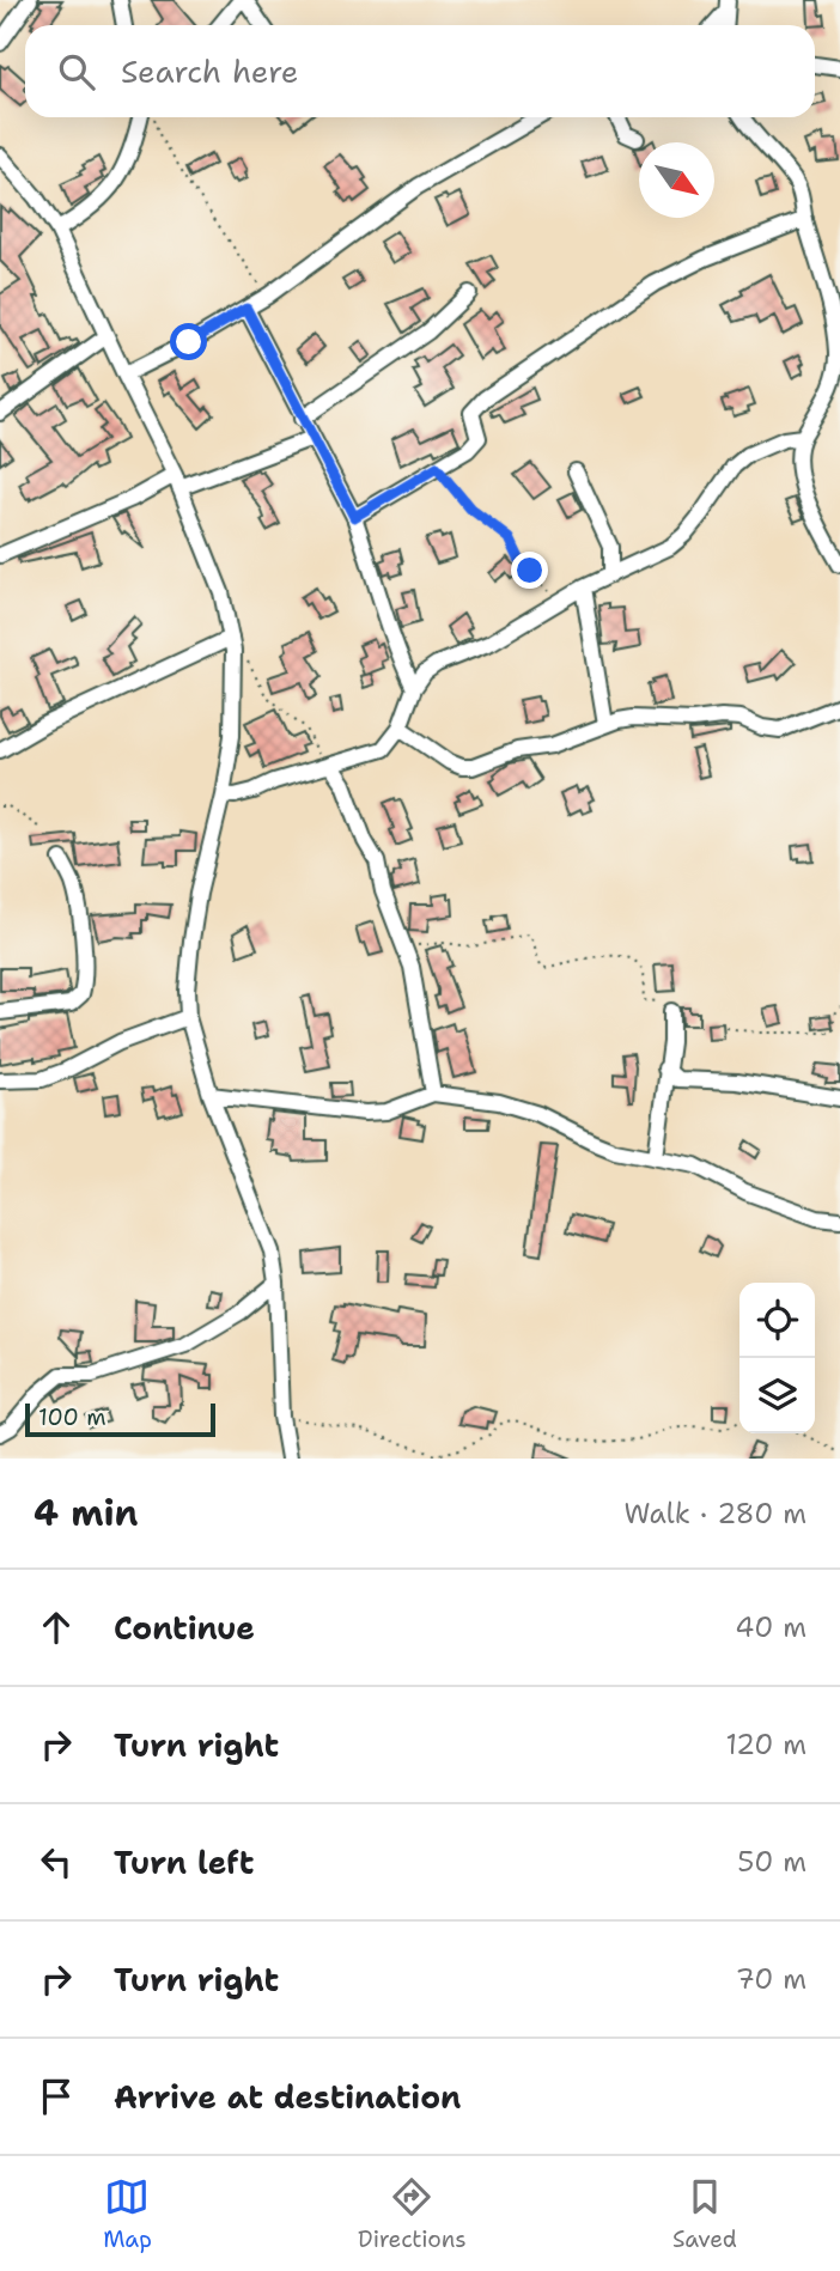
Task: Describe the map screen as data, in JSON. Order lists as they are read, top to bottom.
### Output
{
  "scale_bar": "100 m",
  "north": "bottom right",
  "page": {
    "search": "Search here",
    "scale": "100 m",
    "heading": ["4 min", "Walk · 280 m"],
    "list": [
      ["Continue", "40 m"],
      ["Turn right", "120 m"],
      ["Turn left", "50 m"],
      ["Turn right", "70 m"],
      "Arrive at destination"
    ],
    "nav": ["Map", "Directions", "Saved"]
  }
}
